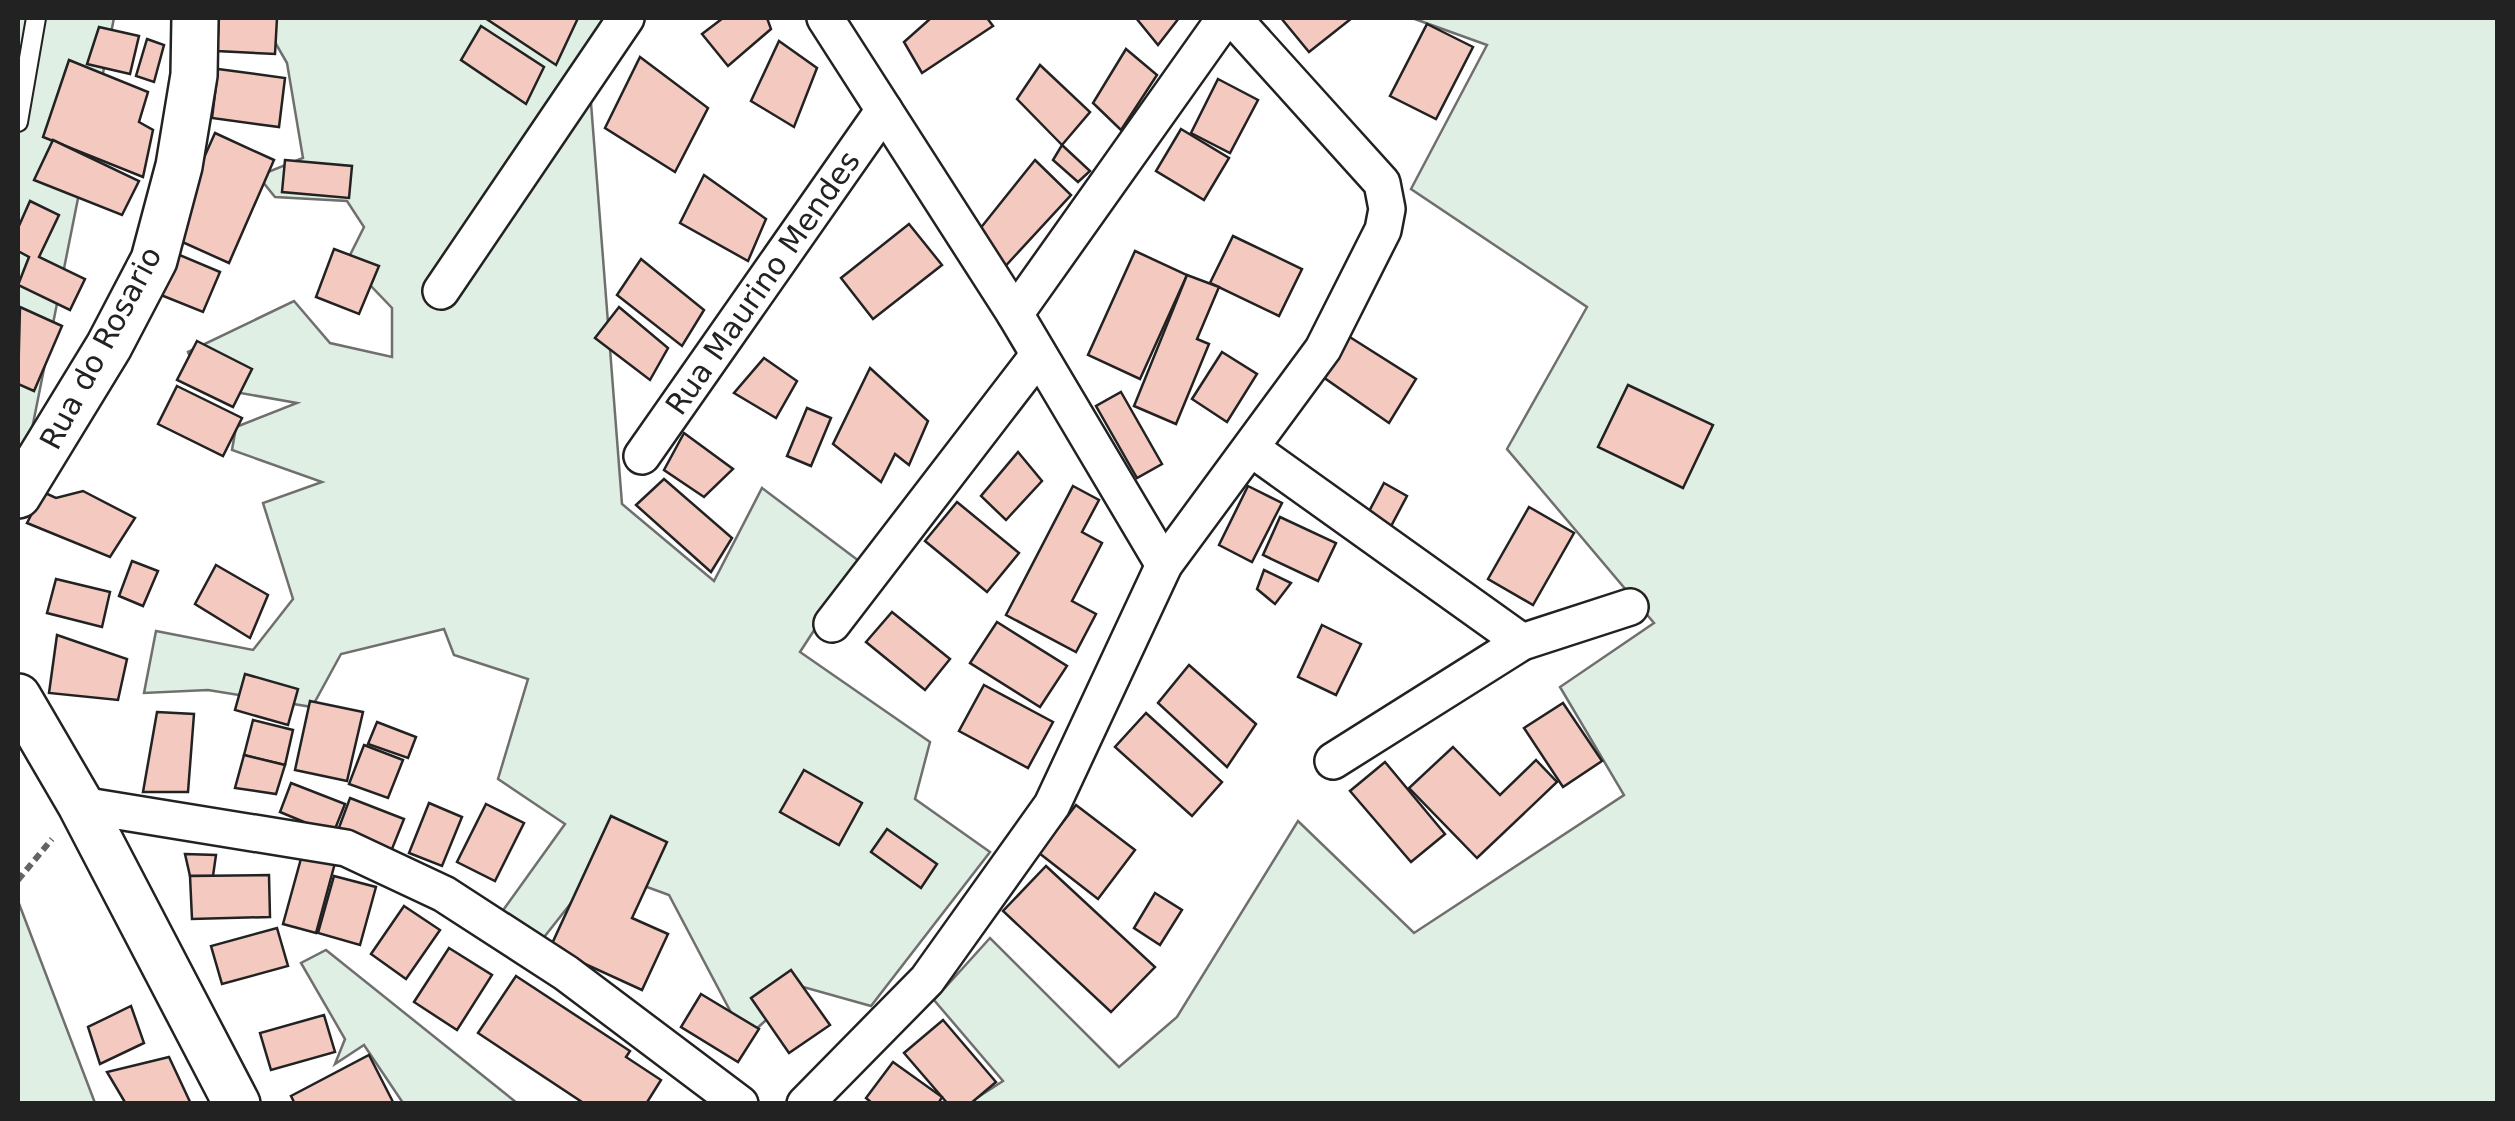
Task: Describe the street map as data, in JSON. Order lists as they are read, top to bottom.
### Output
{
  "streets": {
    "street": ["Rua Maurino Mendes", "Rua do Rosario"]
  }
}
